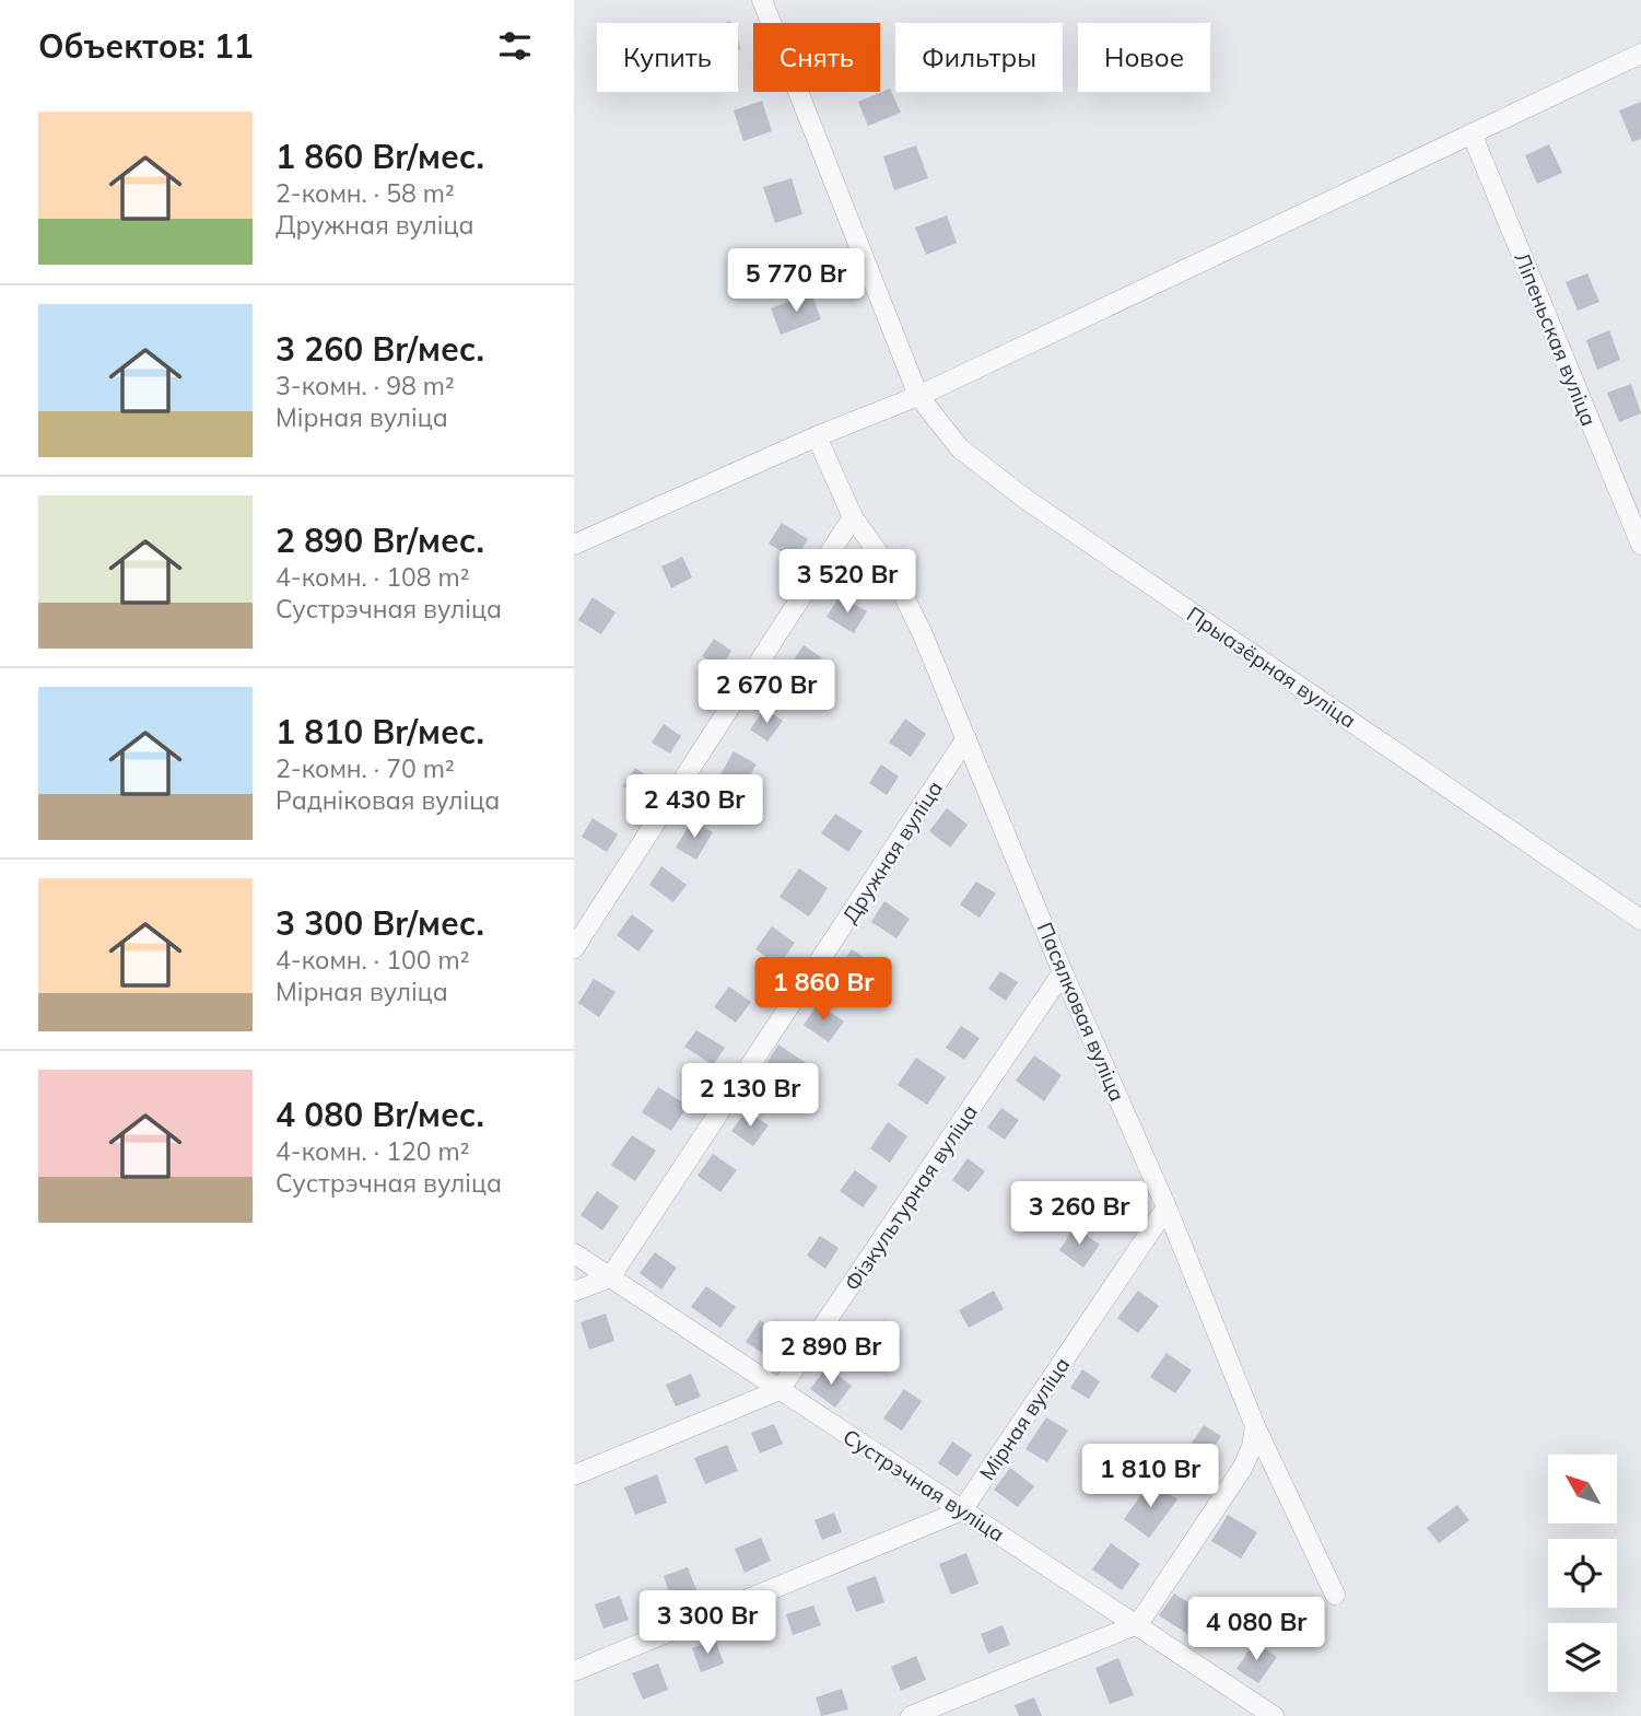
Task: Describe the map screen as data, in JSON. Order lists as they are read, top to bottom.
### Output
{
  "streets": {
    "street": [
      "Ліпеньская вуліца",
      "Прыазёрная вуліца",
      "Дружная вуліца",
      "Пасялковая вуліца",
      "Фізкультурная вуліца",
      "Мірная вуліца",
      "Сустрэчная вуліца"
    ]
  },
  "crossings": [
    ["Дружная вуліца", "Пасялковая вуліца"],
    ["Дружная вуліца", "Сустрэчная вуліца"],
    ["Пасялковая вуліца", "Фізкультурная вуліца"],
    ["Пасялковая вуліца", "Мірная вуліца"],
    ["Фізкультурная вуліца", "Сустрэчная вуліца"],
    ["Мірная вуліца", "Сустрэчная вуліца"]
  ],
  "north": "top left",
  "page": {
    "heading": "Объектов: 11",
    "chip": [
      "Купить",
      "Снять",
      "Фильтры",
      "Новое"
    ],
    "list": [
      {
        "name": "1 860 Br/мес.",
        "note": "2-комн. · 58 m² · Дружная вуліца"
      },
      {
        "name": "3 260 Br/мес.",
        "note": "3-комн. · 98 m² · Мірная вуліца"
      },
      {
        "name": "2 890 Br/мес.",
        "note": "4-комн. · 108 m² · Сустрэчная вуліца"
      },
      {
        "name": "1 810 Br/мес.",
        "note": "2-комн. · 70 m² · Радніковая вуліца"
      },
      {
        "name": "3 300 Br/мес.",
        "note": "4-комн. · 100 m² · Мірная вуліца"
      },
      {
        "name": "4 080 Br/мес.",
        "note": "4-комн. · 120 m² · Сустрэчная вуліца"
      }
    ],
    "price": [
      "5 770 Br",
      "3 520 Br",
      "2 670 Br",
      "2 430 Br",
      "1 860 Br",
      "2 130 Br",
      "3 260 Br",
      "2 890 Br",
      "1 810 Br",
      "3 300 Br",
      "4 080 Br"
    ]
  }
}
